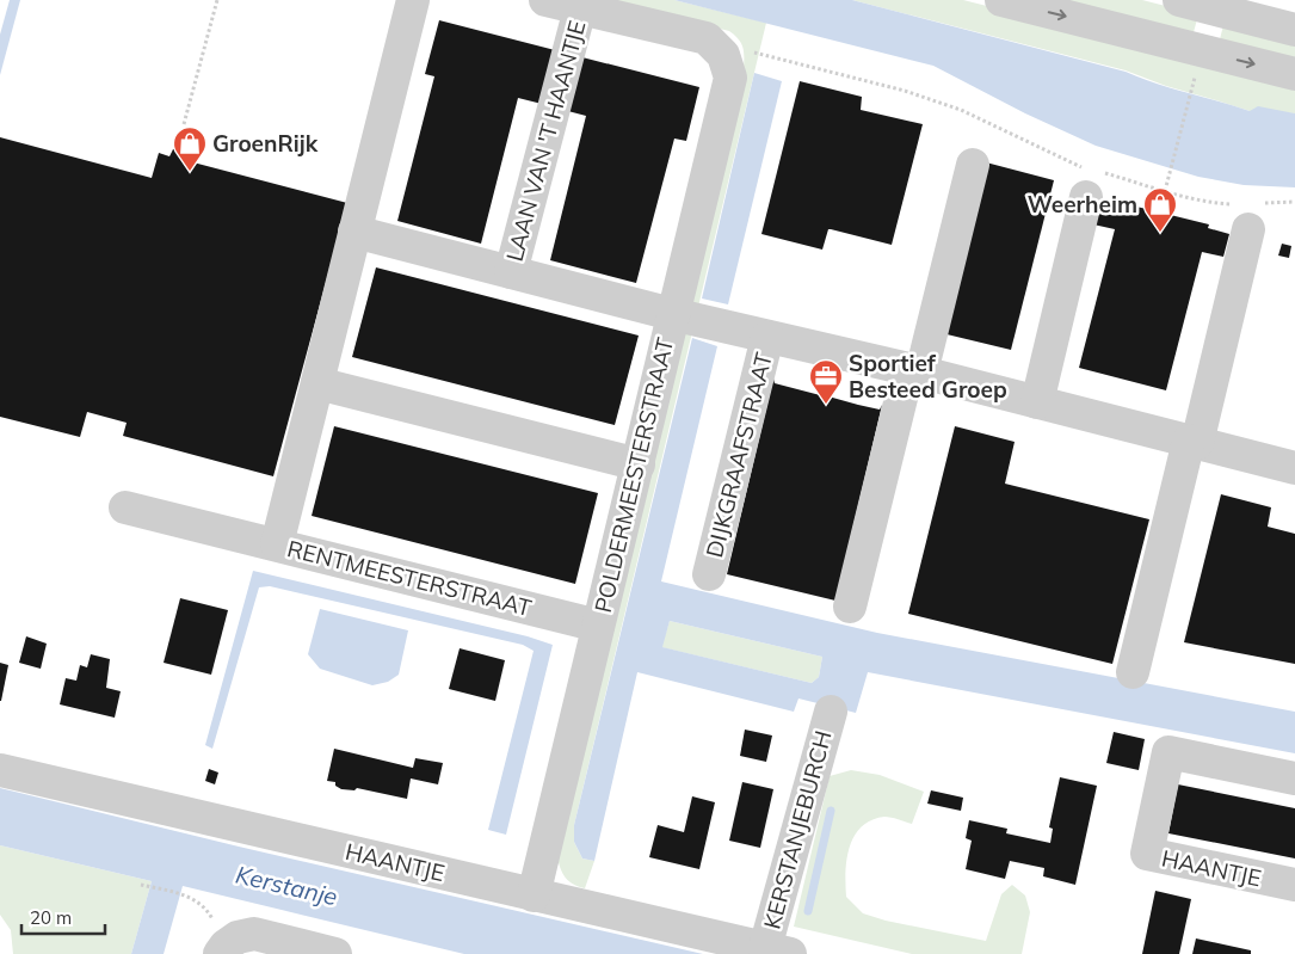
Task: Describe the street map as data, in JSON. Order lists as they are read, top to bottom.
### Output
{
  "streets": {
    "street": [
      "LAAN VAN 'T HAANTJE",
      "DIJKGRAAFSTRAAT",
      "POLDERMEESTERSTRAAT",
      "RENTMEESTERSTRAAT",
      "KERSTANJEBURCH",
      "HAANTJE"
    ]
  },
  "crossings": [
    ["LAAN VAN 'T HAANTJE", "POLDERMEESTERSTRAAT"],
    ["DIJKGRAAFSTRAAT", "POLDERMEESTERSTRAAT"],
    ["POLDERMEESTERSTRAAT", "RENTMEESTERSTRAAT"],
    ["POLDERMEESTERSTRAAT", "HAANTJE"],
    ["KERSTANJEBURCH", "HAANTJE"]
  ],
  "water": ["Kerstanje"],
  "places": {
    "shop": ["GroenRijk", "Weerheim"],
    "office": ["Sportief Besteed Groep"]
  },
  "scale_bar": "20 m"
}
